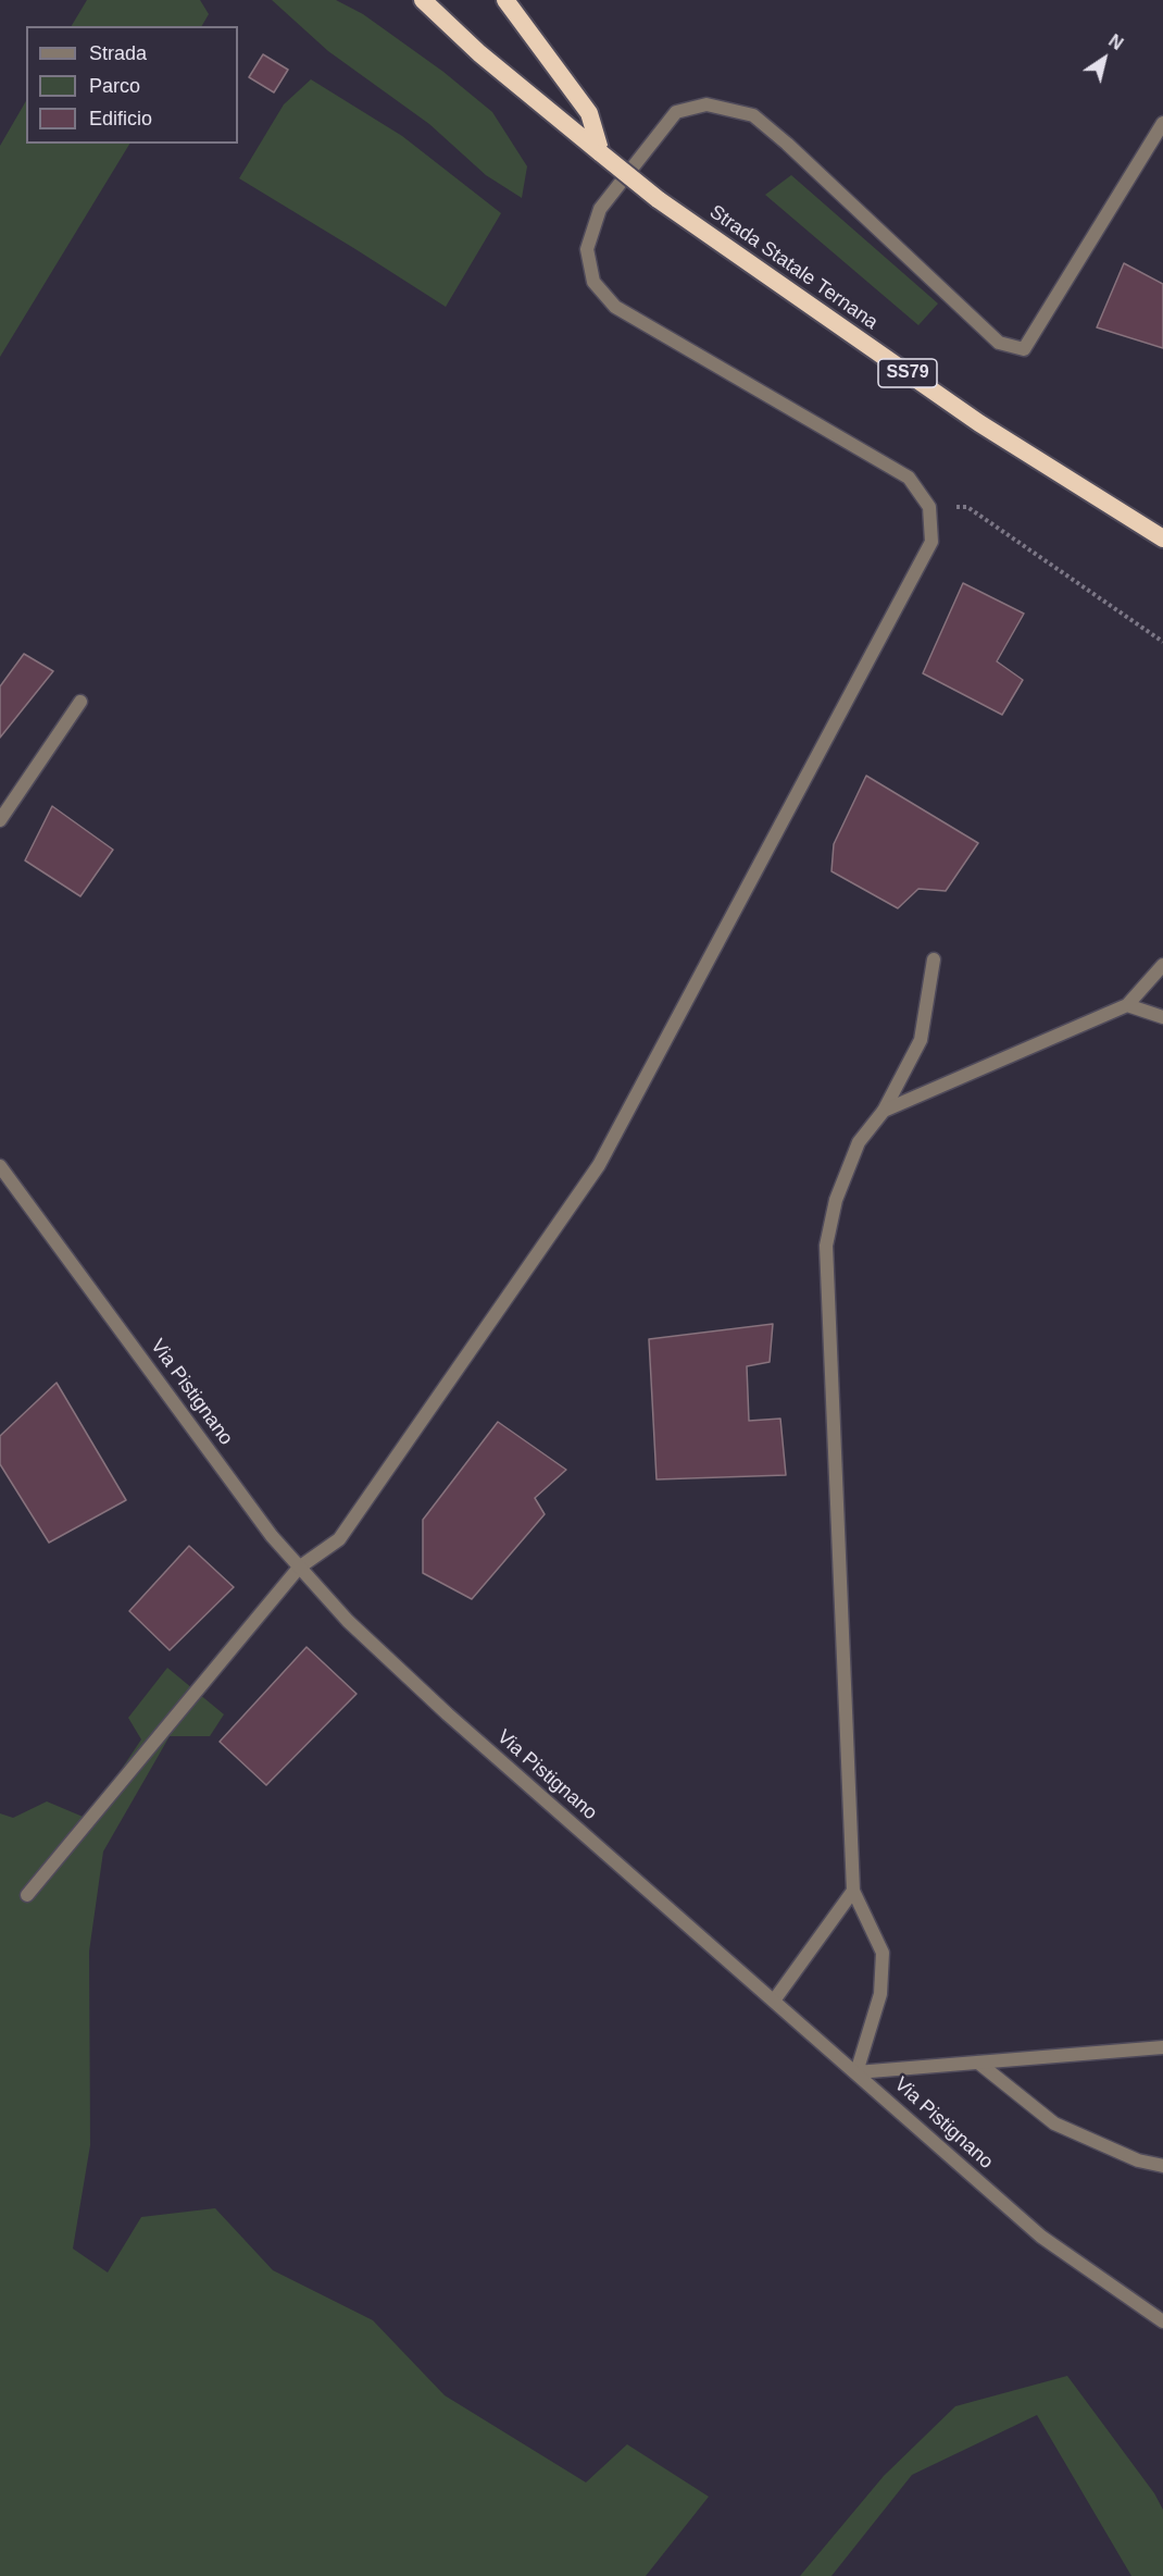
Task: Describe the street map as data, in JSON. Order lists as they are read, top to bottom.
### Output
{
  "streets": {
    "highway": ["Strada Statale Ternana", "SS79"],
    "street": ["Via Pistignano"]
  },
  "legend": ["Strada", "Parco", "Edificio"],
  "north": "top right"
}
